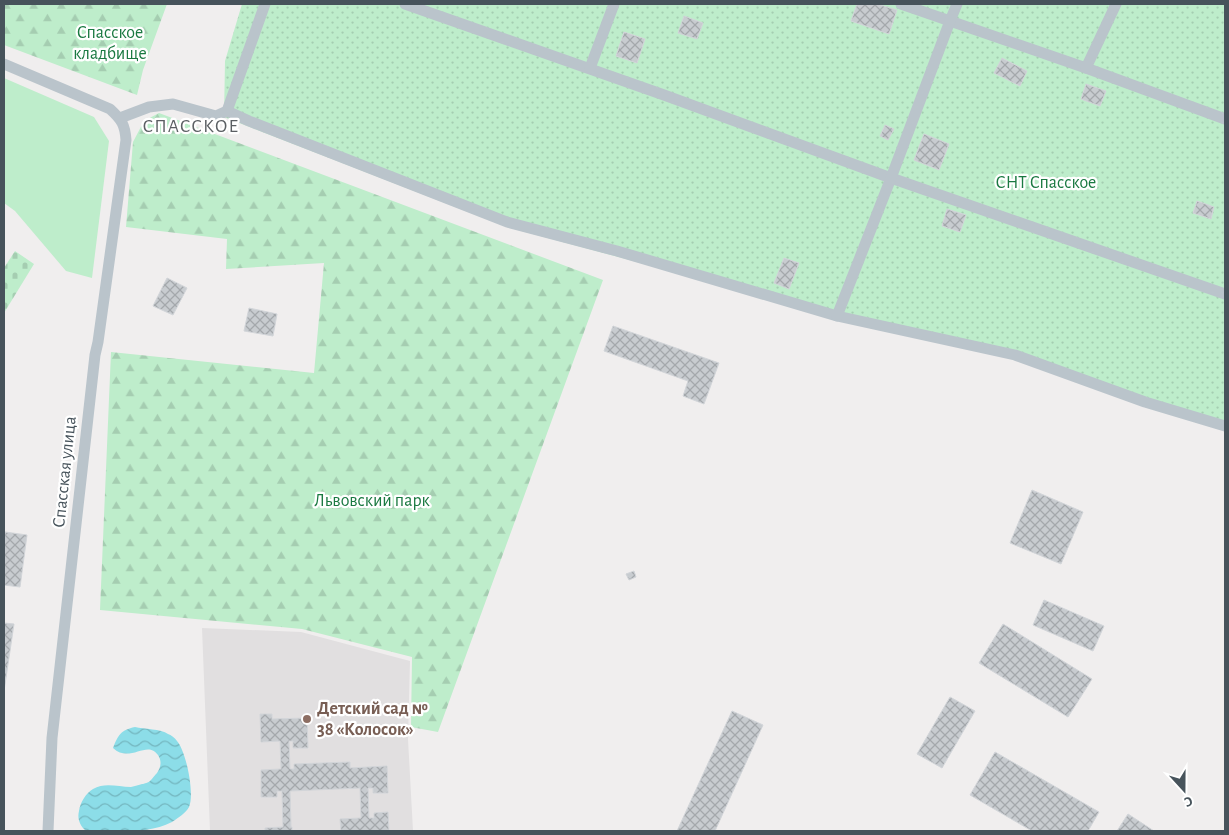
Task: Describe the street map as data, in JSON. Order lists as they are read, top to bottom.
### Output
{
  "streets": {
    "street": ["Спасская улица"]
  },
  "districts": ["СПАССКОЕ"],
  "parks": ["Спасское кладбище", "СНТ Спасское", "Львовский парк"],
  "places": ["Детский сад № 38 «Колосок»"],
  "north": "bottom"
}
